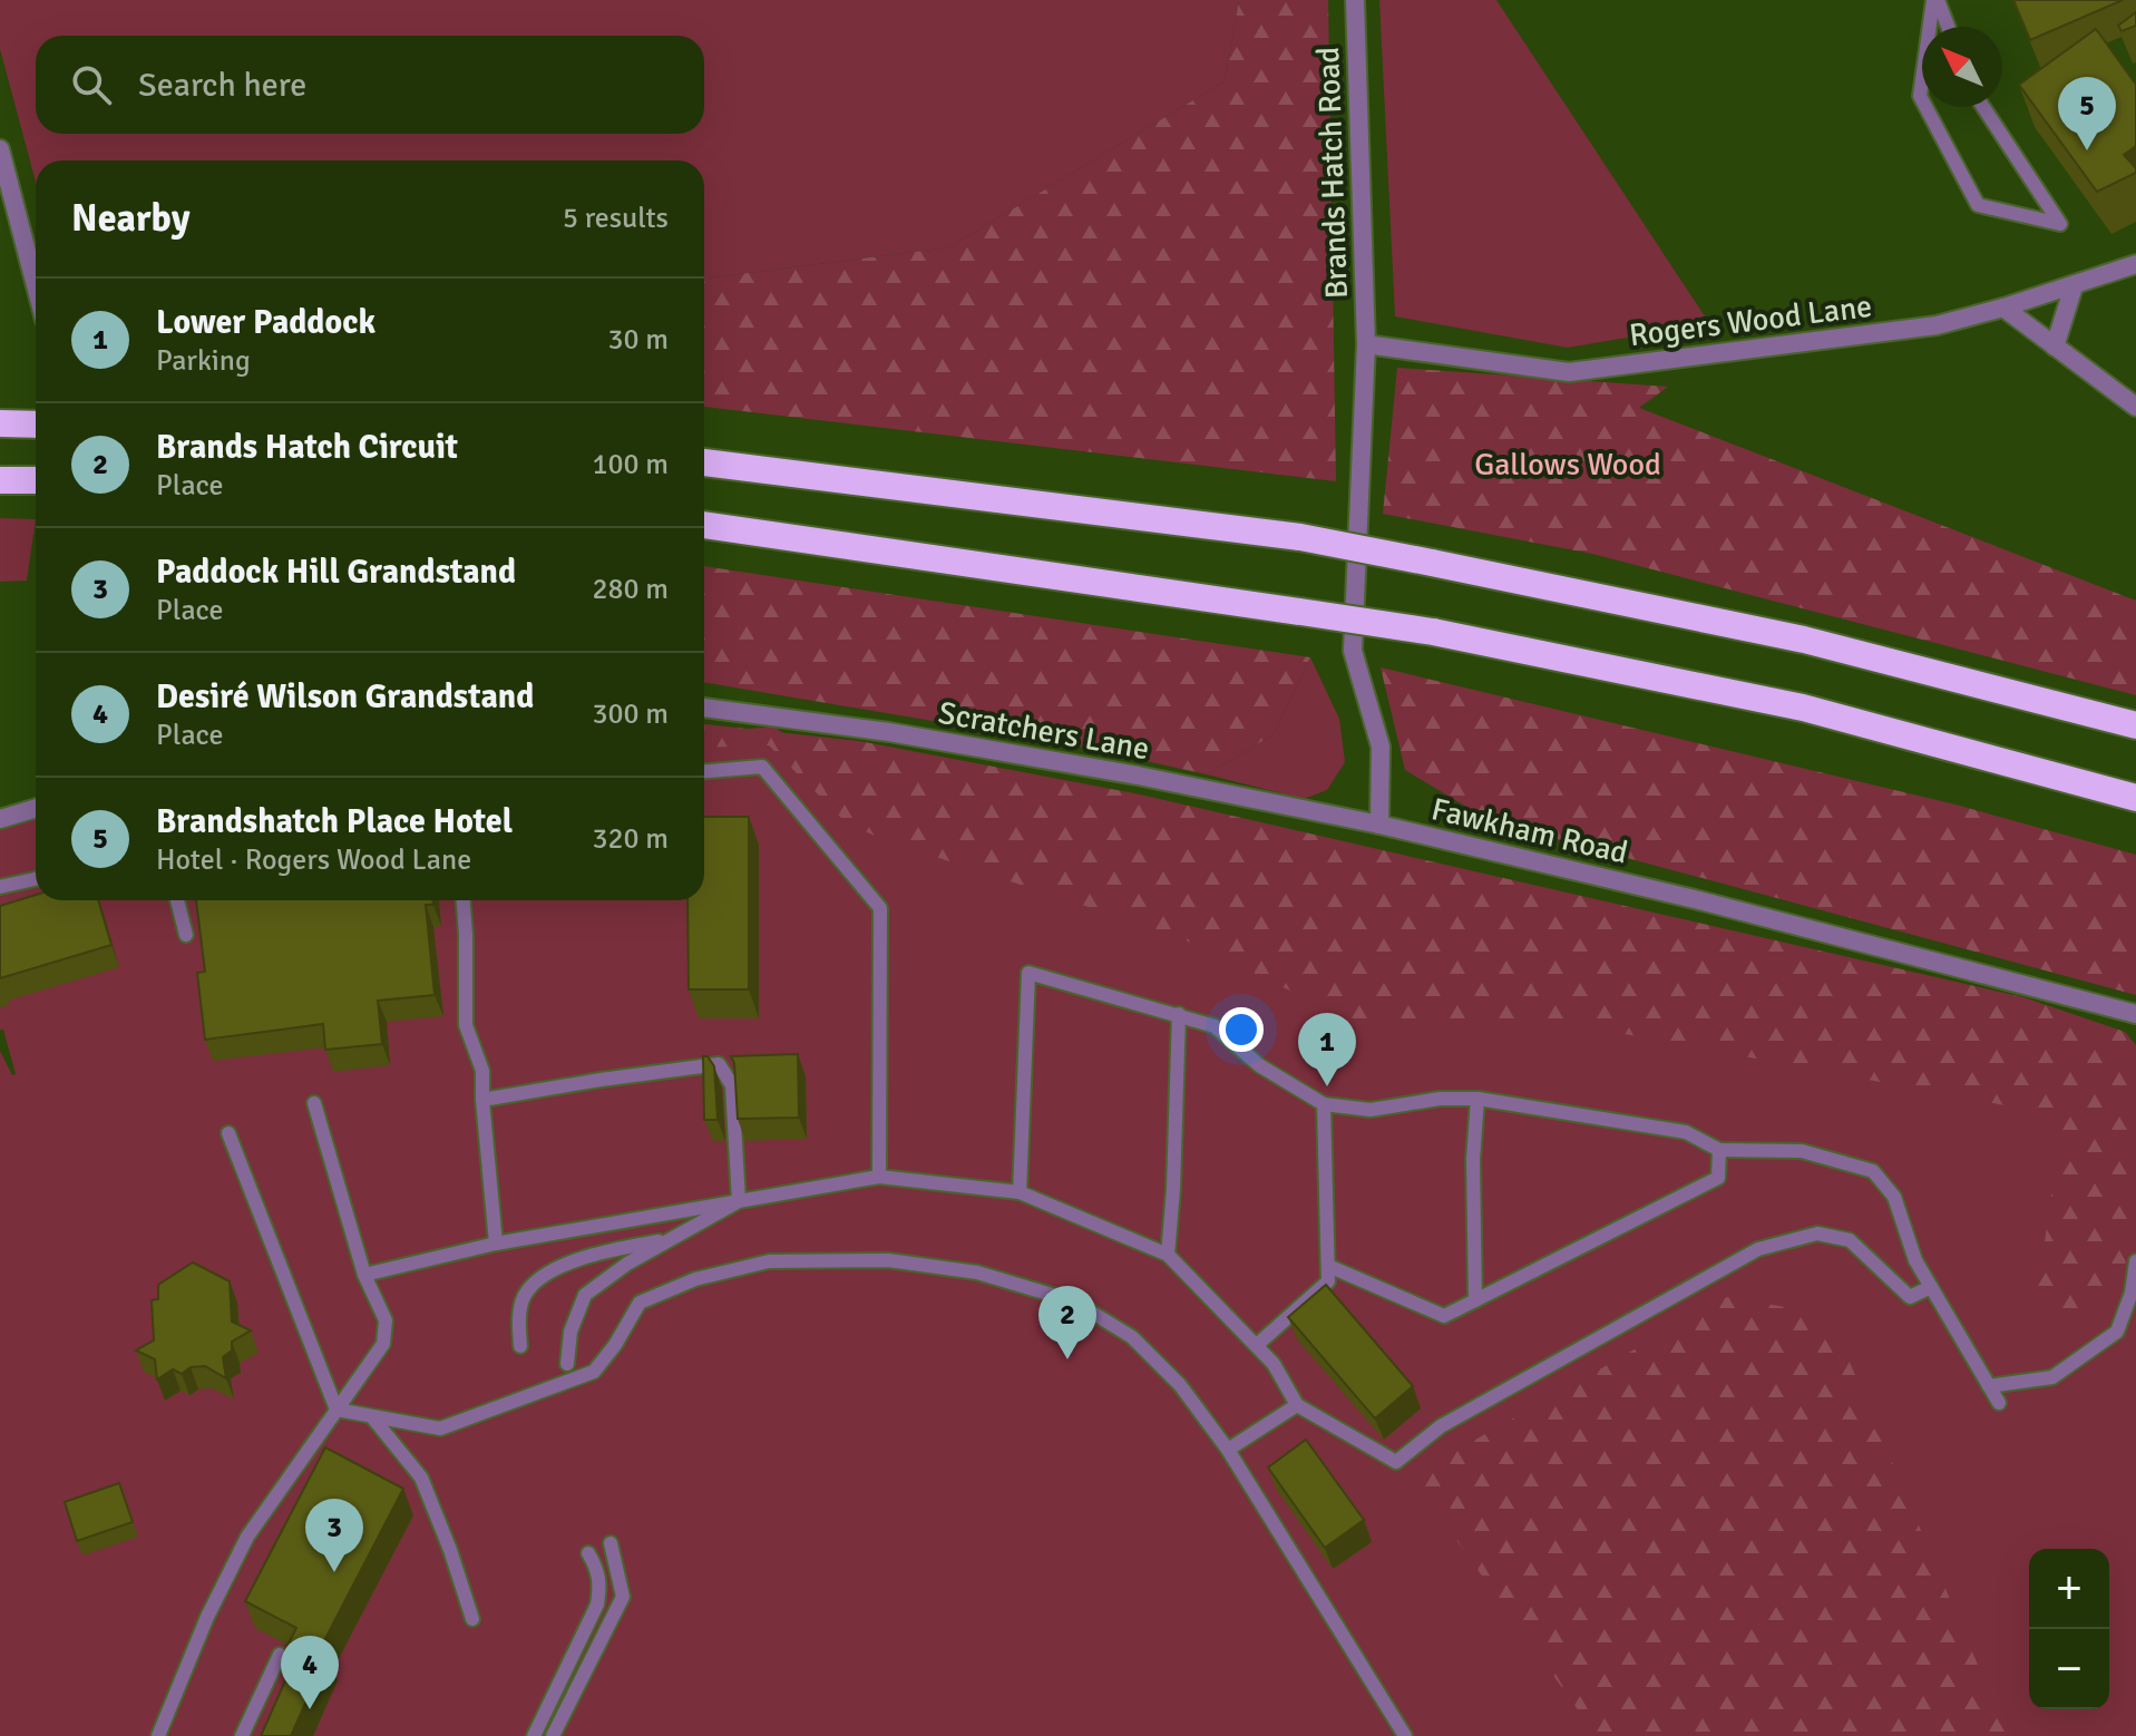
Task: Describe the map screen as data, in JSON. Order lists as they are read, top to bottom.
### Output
{
  "streets": {
    "street": [
      "Brands Hatch Road",
      "Rogers Wood Lane",
      "Scratchers Lane",
      "Fawkham Road"
    ]
  },
  "crossings": [
    ["Brands Hatch Road", "Rogers Wood Lane"],
    ["Scratchers Lane", "Fawkham Road"]
  ],
  "parks": ["Gallows Wood"],
  "north": "top left",
  "page": {
    "search": "Search here",
    "pins": [
      "5",
      "1",
      "2",
      "3",
      "4"
    ],
    "heading": ["Nearby", "5 results"],
    "list": [
      {
        "mark": "1",
        "name": "Lower Paddock",
        "note": "Parking",
        "value": "30 m"
      },
      {
        "mark": "2",
        "name": "Brands Hatch Circuit",
        "note": "Place",
        "value": "100 m"
      },
      {
        "mark": "3",
        "name": "Paddock Hill Grandstand",
        "note": "Place",
        "value": "280 m"
      },
      {
        "mark": "4",
        "name": "Desiré Wilson Grandstand",
        "note": "Place",
        "value": "300 m"
      },
      {
        "mark": "5",
        "name": "Brandshatch Place Hotel",
        "note": "Hotel · Rogers Wood Lane",
        "value": "320 m"
      }
    ],
    "map_buttons": ["+", "−"]
  }
}
